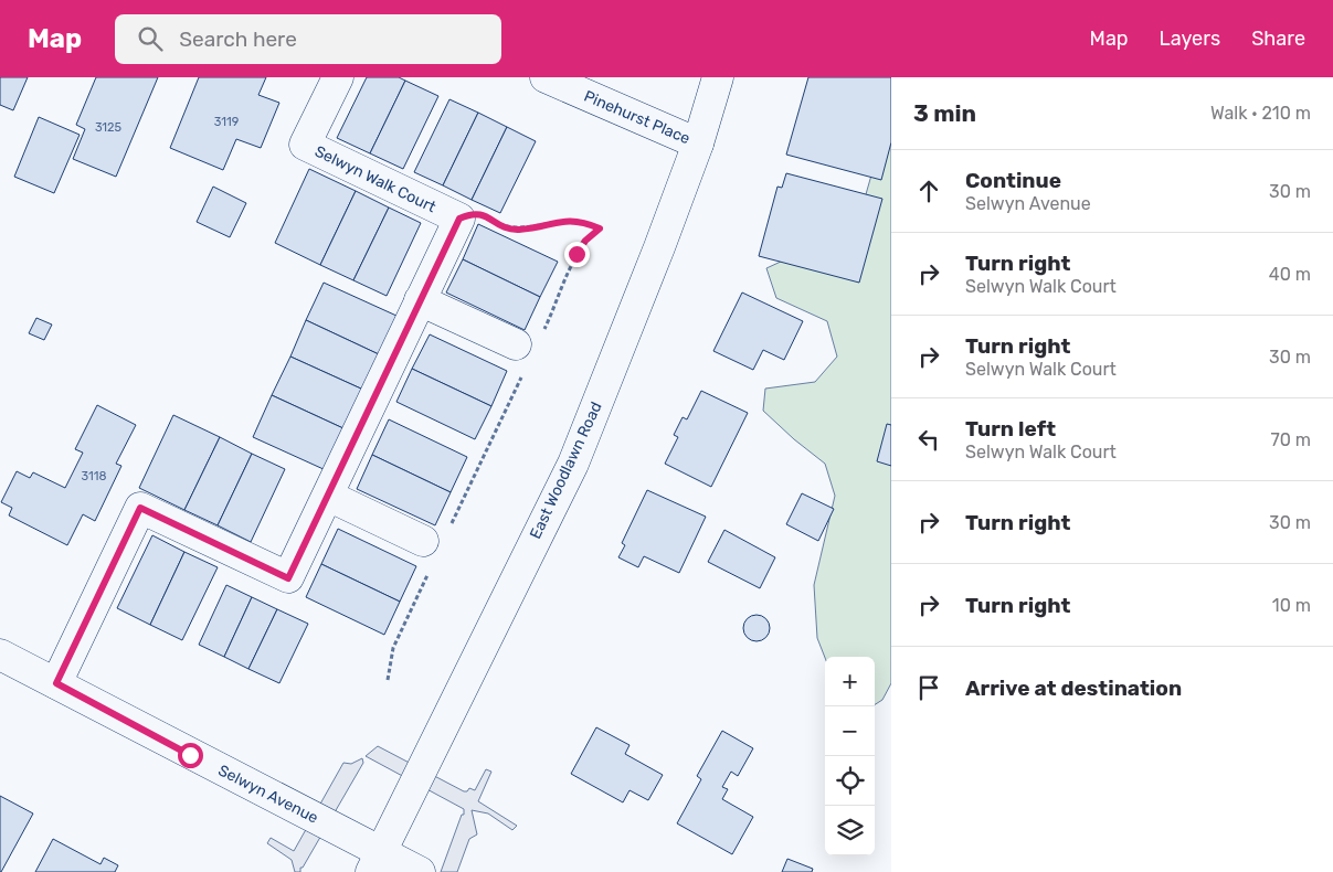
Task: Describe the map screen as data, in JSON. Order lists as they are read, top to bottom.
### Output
{
  "streets": {
    "street": [
      "Pinehurst Place",
      "Selwyn Walk Court",
      "East Woodlawn Road",
      "Selwyn Avenue"
    ]
  },
  "crossings": [
    ["Pinehurst Place", "East Woodlawn Road"],
    ["East Woodlawn Road", "Selwyn Avenue"]
  ],
  "house_numbers": ["3119", "3125", "3118"],
  "page": {
    "header": "Map",
    "search": "Search here",
    "nav": ["Map", "Layers", "Share"],
    "heading": ["3 min", "Walk · 210 m"],
    "list": [
      ["Continue", "Selwyn Avenue", "30 m"],
      ["Turn right", "Selwyn Walk Court", "40 m"],
      ["Turn right", "Selwyn Walk Court", "30 m"],
      ["Turn left", "Selwyn Walk Court", "70 m"],
      ["Turn right", "30 m"],
      ["Turn right", "10 m"],
      "Arrive at destination"
    ],
    "map_buttons": ["+", "−"]
  }
}
